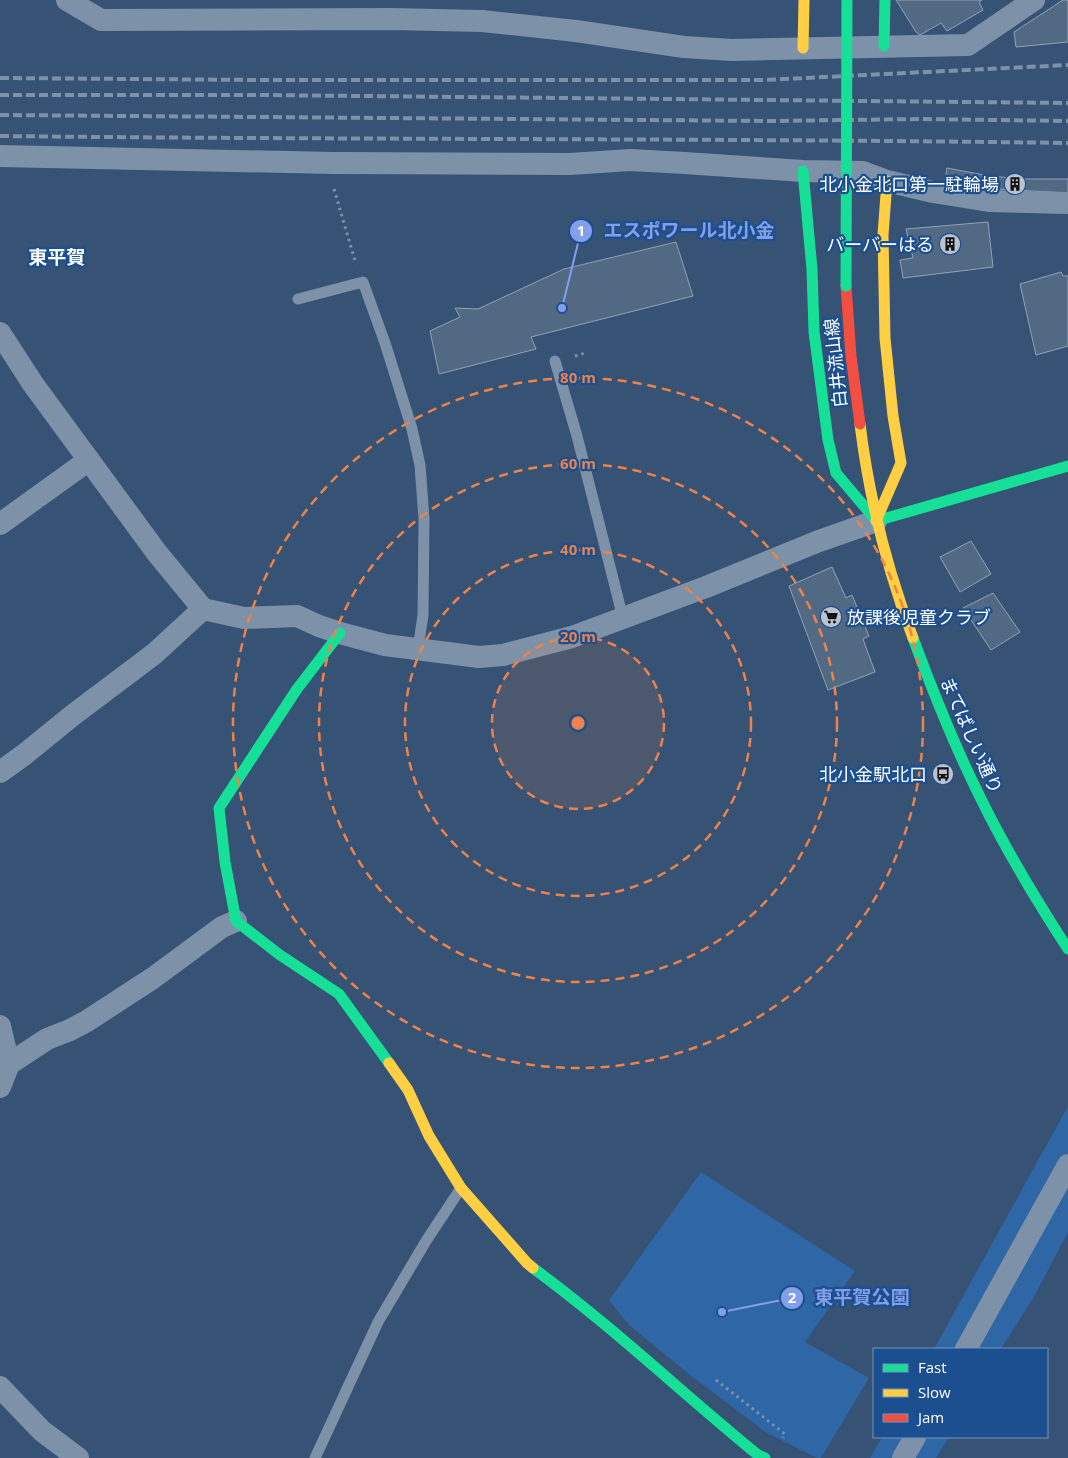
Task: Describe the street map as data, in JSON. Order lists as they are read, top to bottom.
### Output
{
  "streets": {
    "street": ["白井流山線", "まてばしい通り"]
  },
  "crossings": [
    ["白井流山線", "まてばしい通り"]
  ],
  "districts": ["東平賀"],
  "places": {
    "building": ["北小金北口第一駐輪場", "バーバーはる"],
    "other": ["エスポワール北小金", "東平賀公園"],
    "supermarket": ["放課後児童クラブ"],
    "bus stop": ["北小金駅北口"]
  },
  "legend": ["Fast", "Slow", "Jam"],
  "rings": [
    "80 m",
    "60 m",
    "40 m",
    "20 m"
  ]
}
